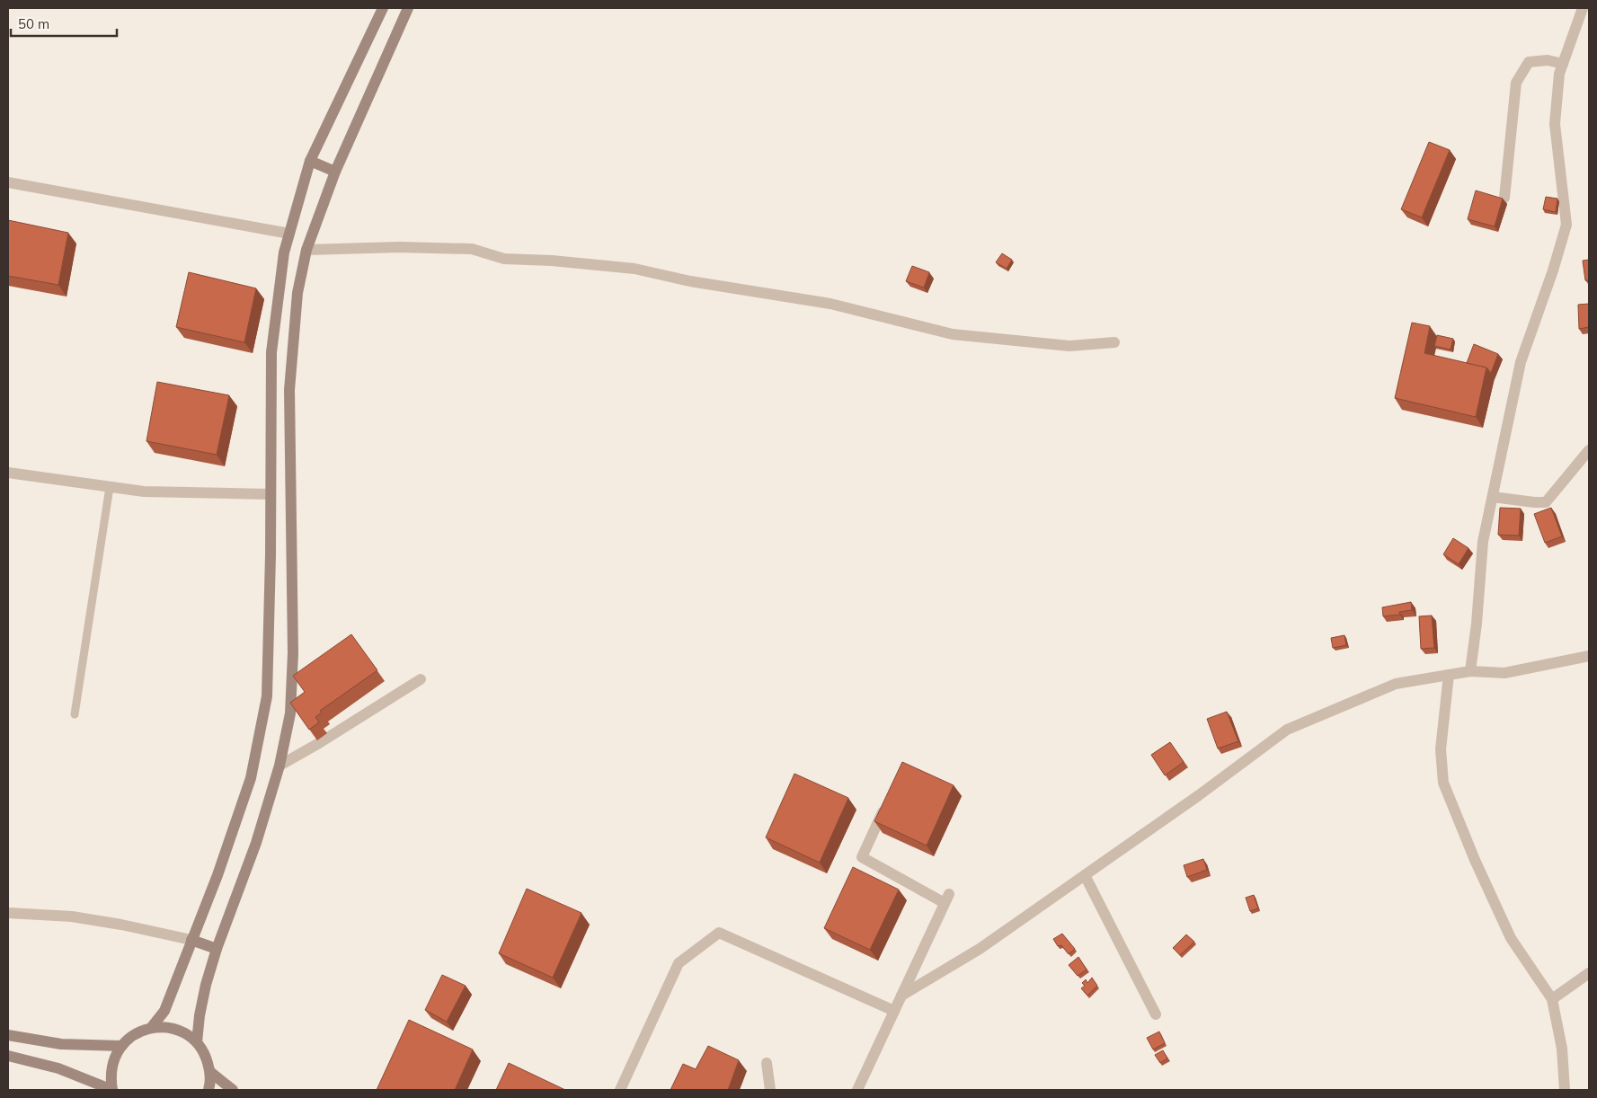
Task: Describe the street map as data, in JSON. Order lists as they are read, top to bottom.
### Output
{
  "scale_bar": "50 m"
}
